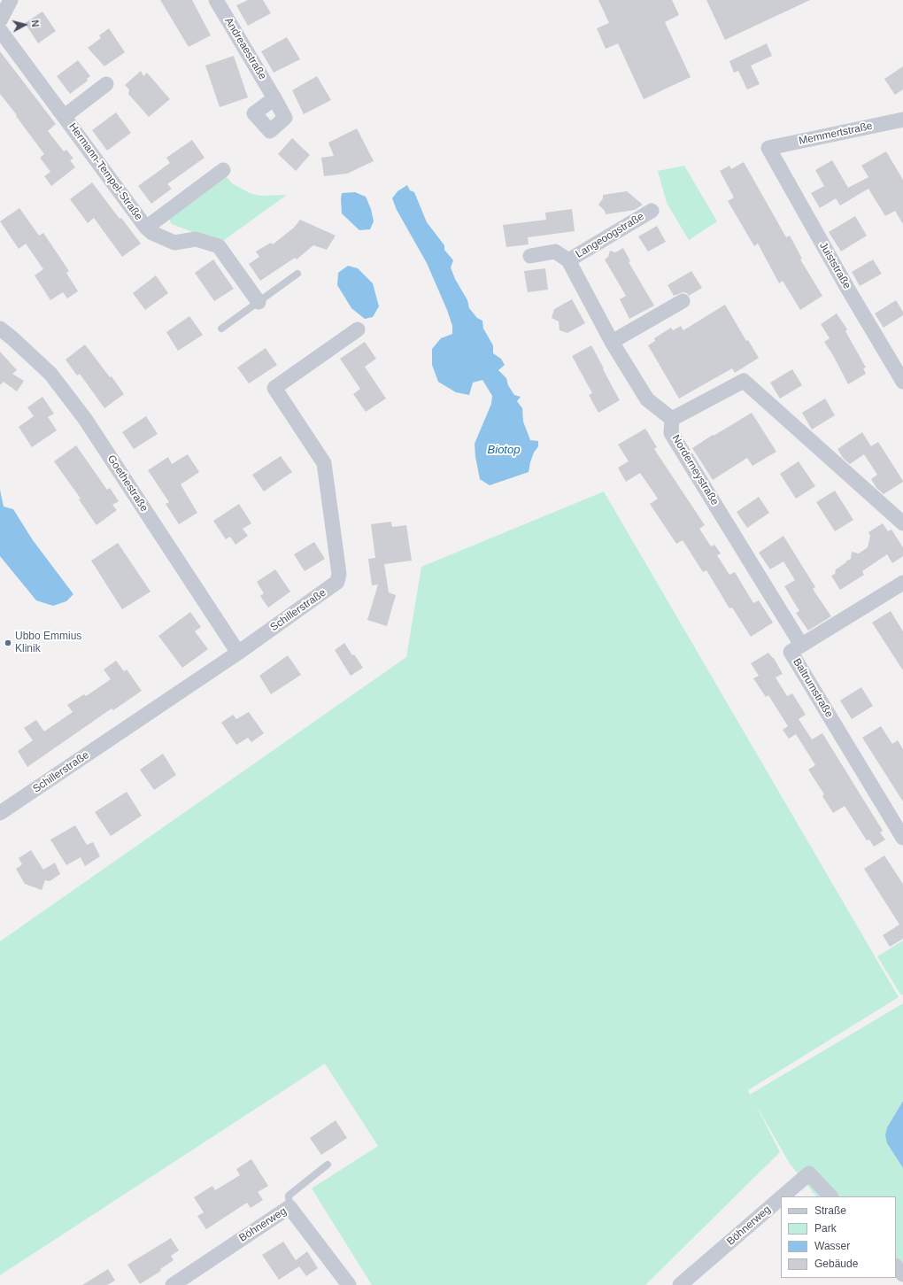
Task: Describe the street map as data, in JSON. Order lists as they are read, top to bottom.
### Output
{
  "streets": {
    "street": [
      "Andreaestraße",
      "Memmertstraße",
      "Hermann-Tempel-Straße",
      "Langeoogstraße",
      "Juiststraße",
      "Norderneystraße",
      "Goethestraße",
      "Schillerstraße",
      "Baltrumstraße",
      "Böhnerweg"
    ]
  },
  "crossings": [
    ["Memmertstraße", "Juiststraße"],
    ["Langeoogstraße", "Norderneystraße"],
    ["Norderneystraße", "Baltrumstraße"],
    ["Goethestraße", "Schillerstraße"]
  ],
  "water": ["Biotop"],
  "places": ["Ubbo Emmius Klinik"],
  "legend": [
    "Straße",
    "Park",
    "Wasser",
    "Gebäude"
  ],
  "north": "right"
}
